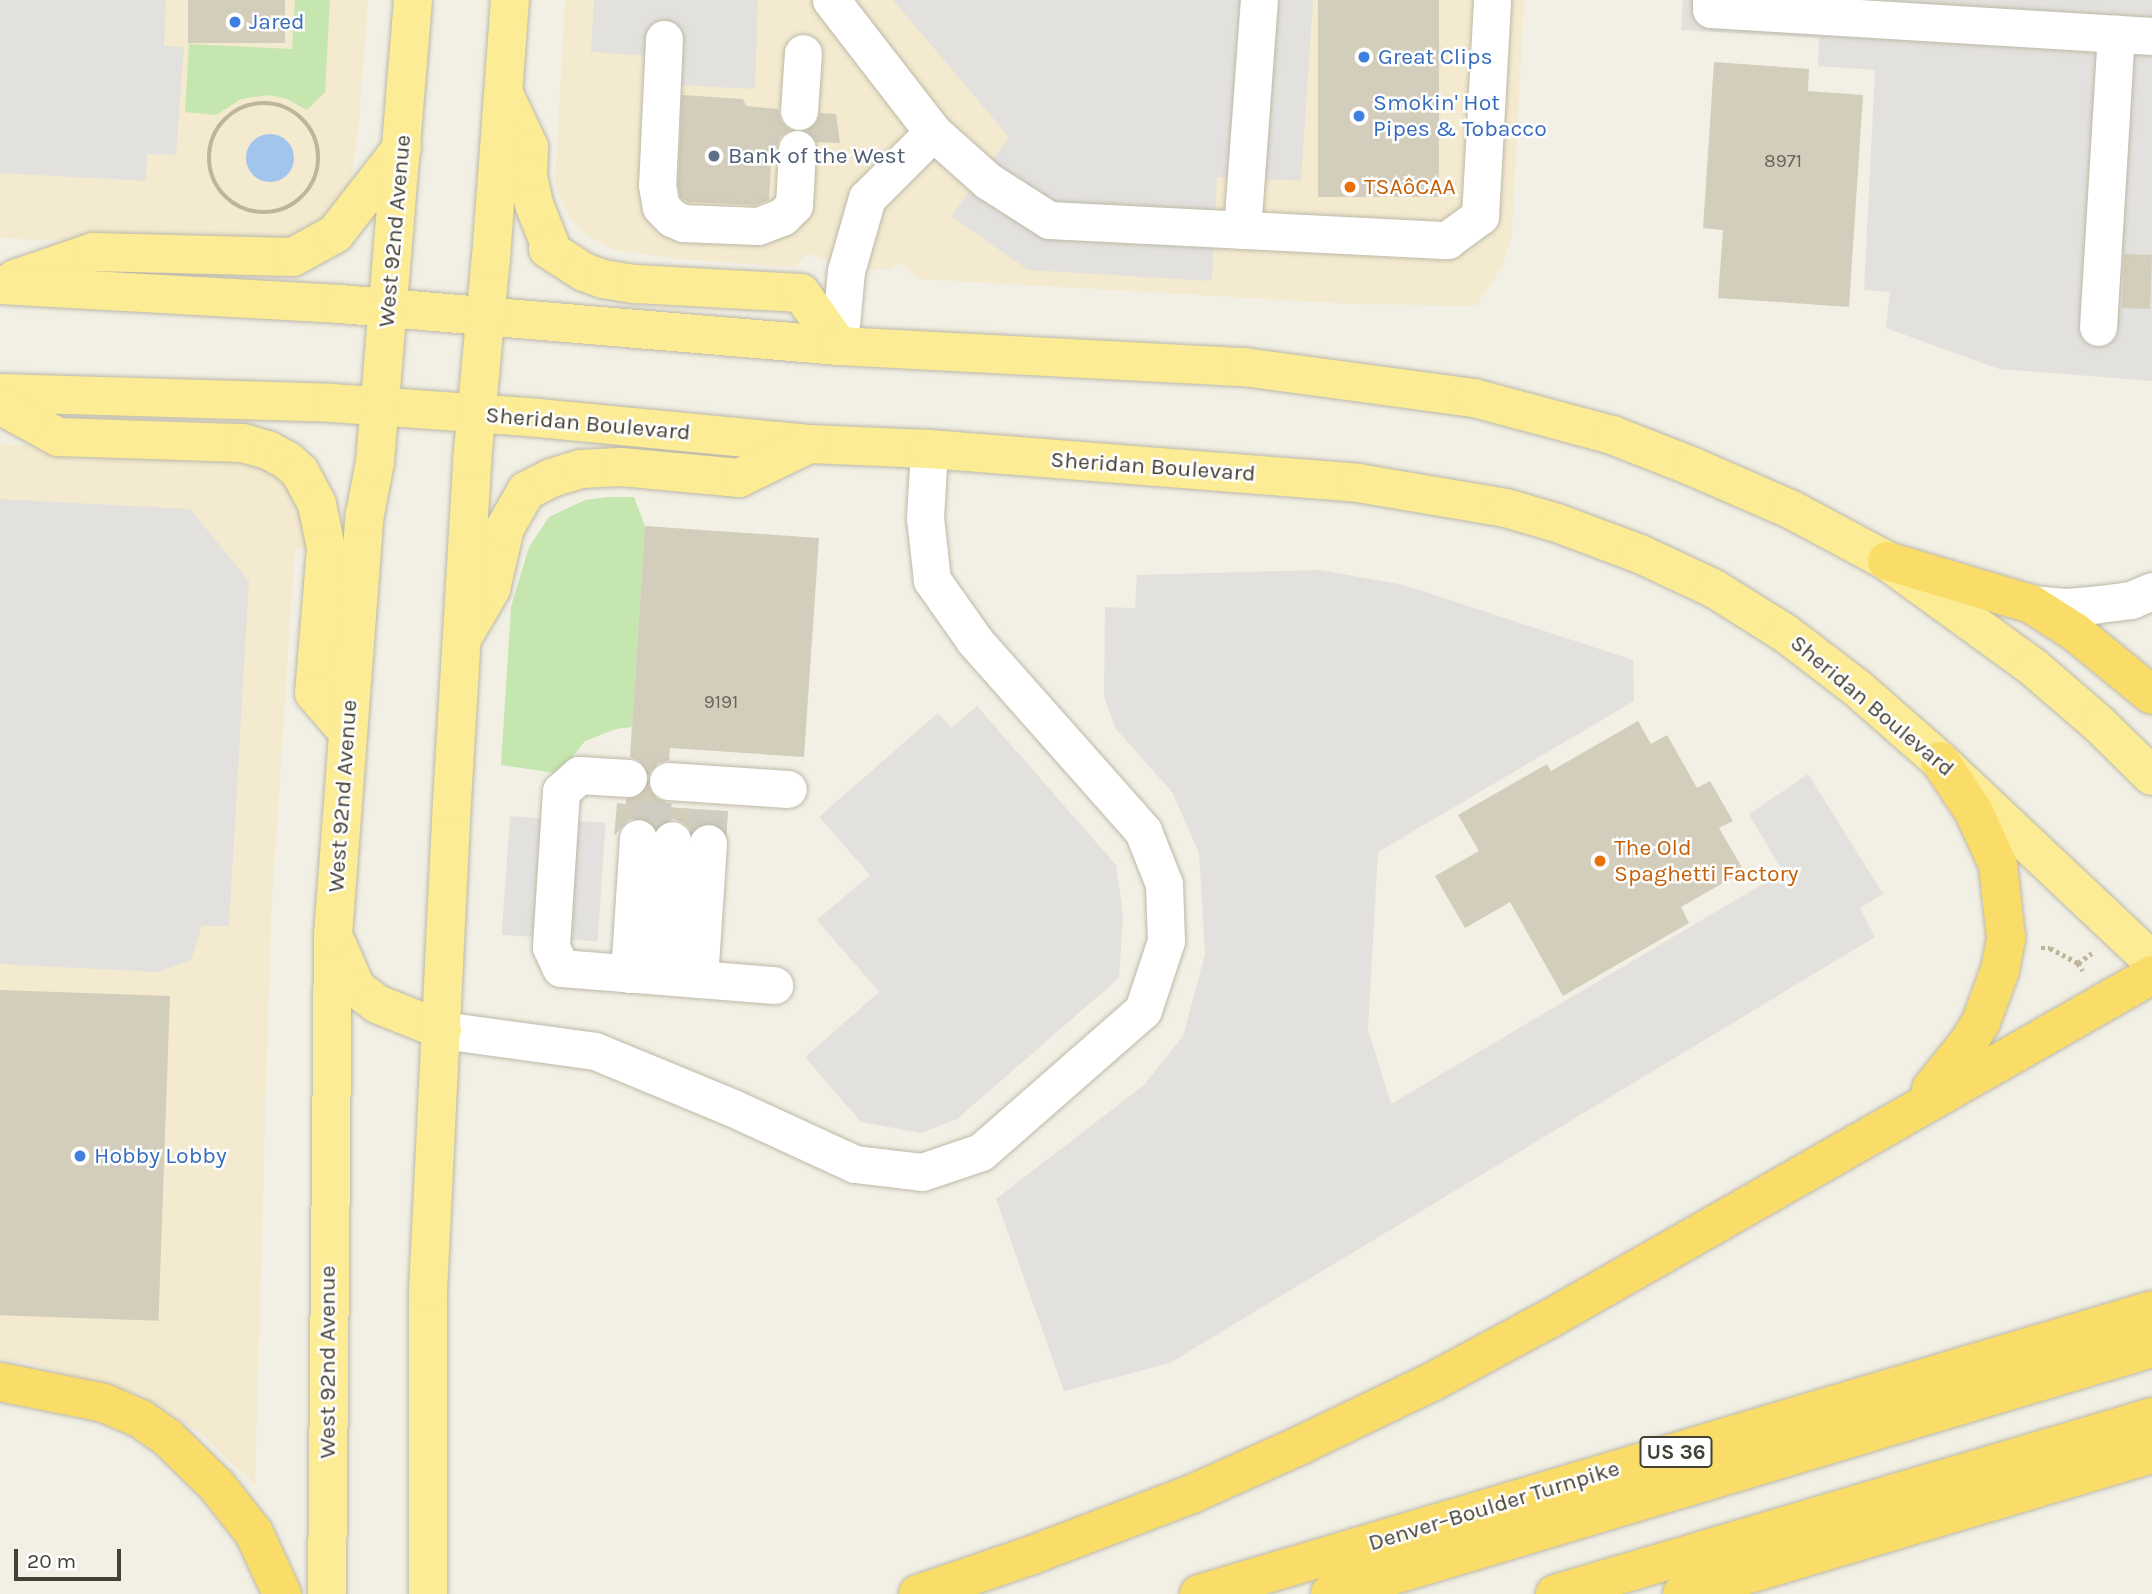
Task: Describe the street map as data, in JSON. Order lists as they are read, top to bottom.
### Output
{
  "streets": {
    "highway": ["US 36", "Denver–Boulder Turnpike"],
    "main road": ["West 92nd Avenue", "Sheridan Boulevard"]
  },
  "crossings": [
    ["West 92nd Avenue", "Sheridan Boulevard"]
  ],
  "places": [
    "Jared",
    "Great Clips",
    "Smokin' Hot Pipes & Tobacco",
    "Bank of the West",
    "TSAôCAA",
    "The Old Spaghetti Factory",
    "Hobby Lobby"
  ],
  "house_numbers": ["8971", "9191"],
  "scale_bar": "20 m"
}
